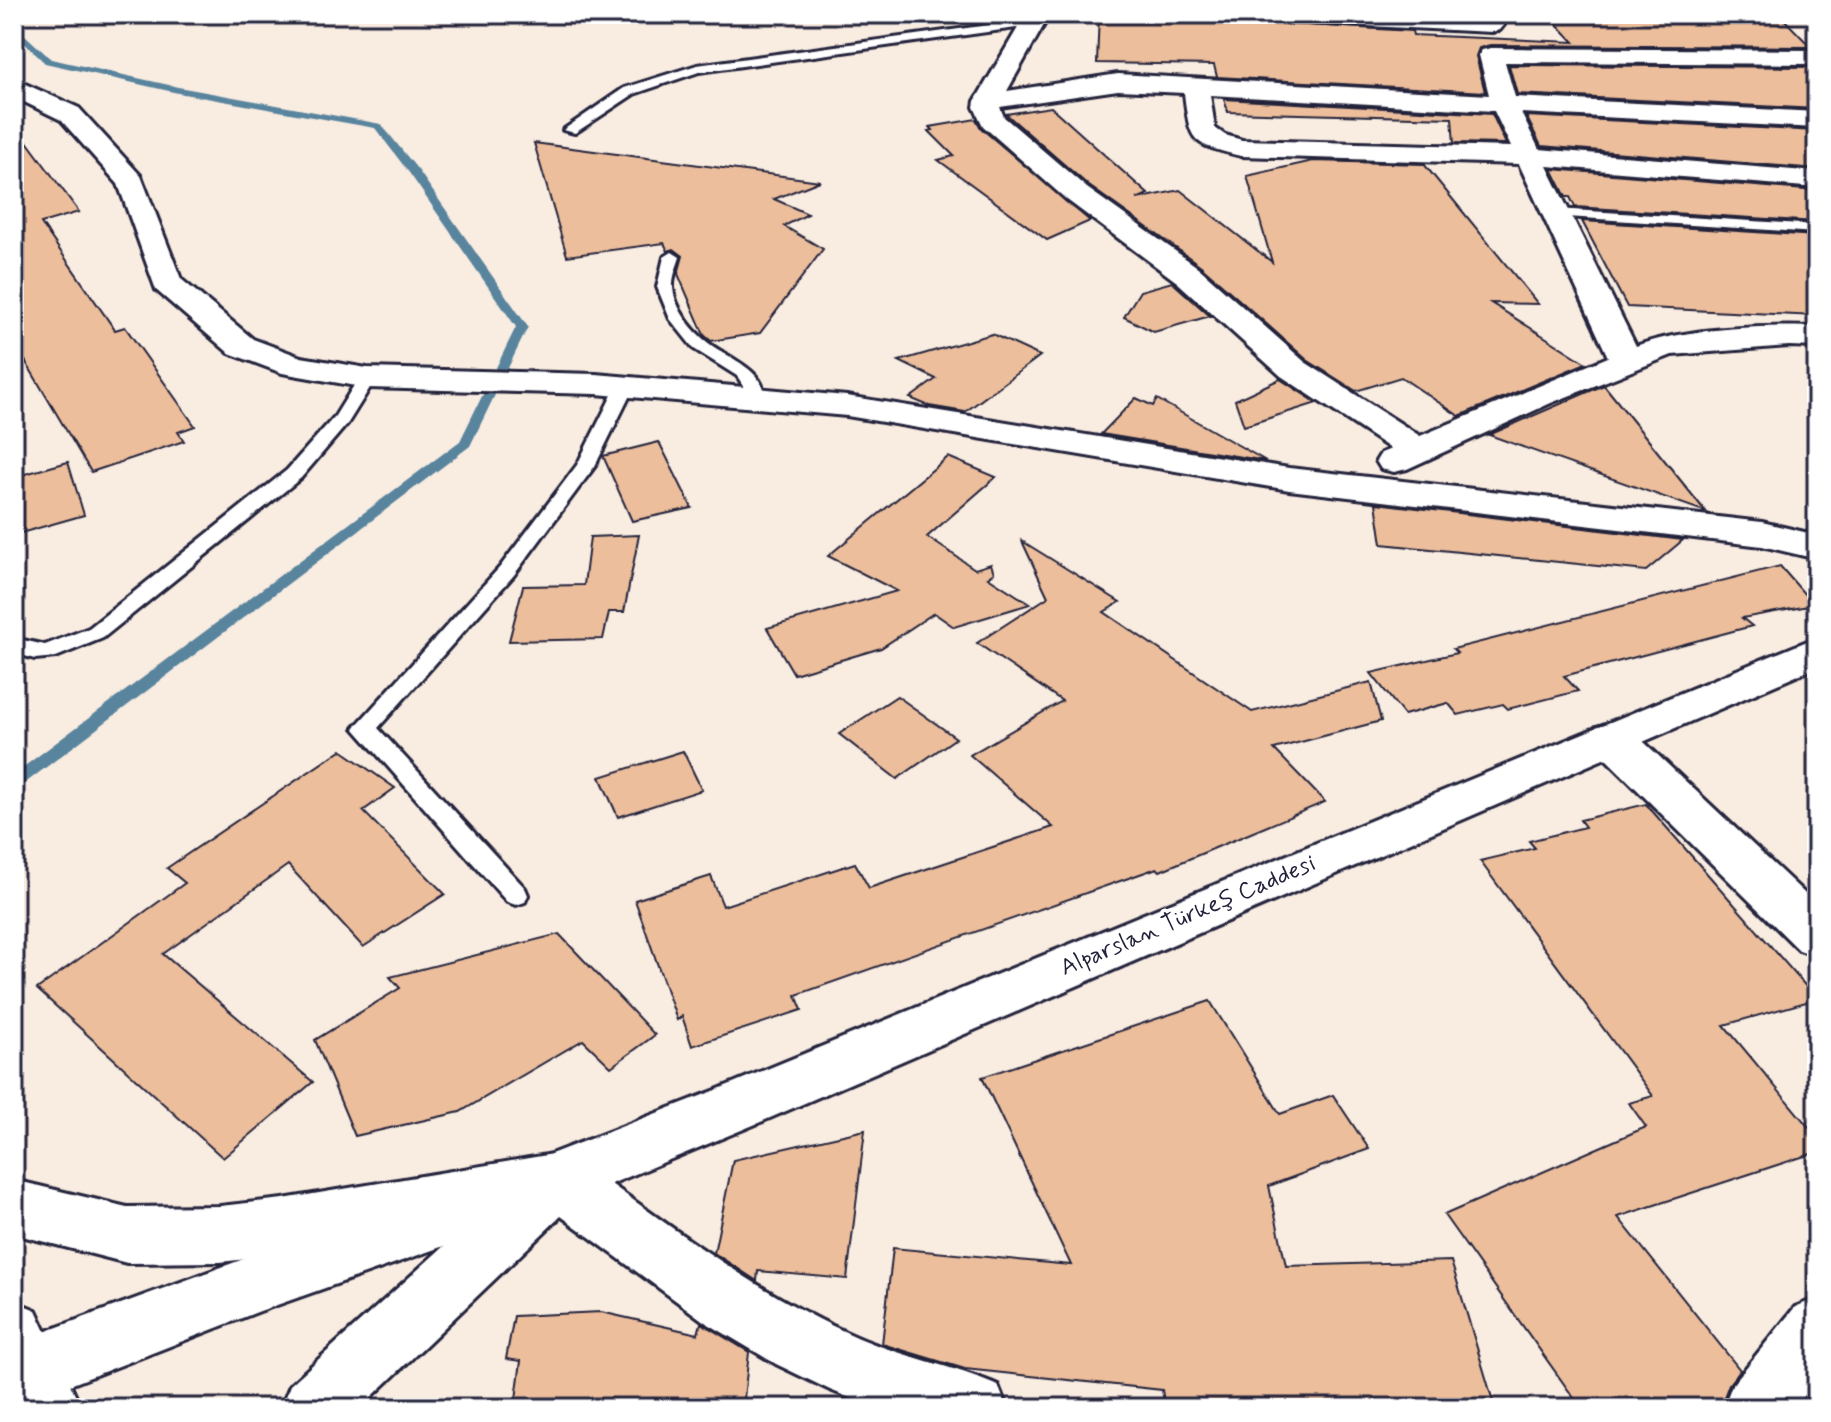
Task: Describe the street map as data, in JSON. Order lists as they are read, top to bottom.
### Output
{
  "streets": {
    "main road": ["Alparslan Türkeş Caddesi"]
  }
}
